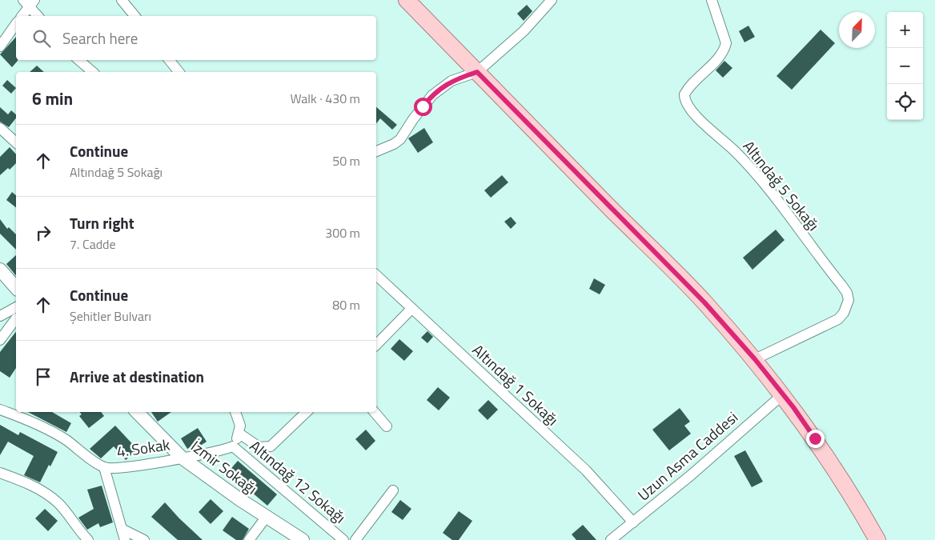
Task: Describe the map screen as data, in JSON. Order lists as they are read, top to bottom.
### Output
{
  "streets": {
    "street": [
      "Altındağ 5 Sokağı",
      "Altındağ 1 Sokağı",
      "4. Sokak",
      "Uzun Asma Caddesi",
      "İzmir Sokağı",
      "Altındağ 12 Sokağı"
    ]
  },
  "crossings": [
    ["Altındağ 1 Sokağı", "Uzun Asma Caddesi"],
    ["4. Sokak", "İzmir Sokağı"],
    ["4. Sokak", "Altındağ 12 Sokağı"]
  ],
  "north": "top right",
  "page": {
    "map_buttons": ["+", "−"],
    "search": "Search here",
    "heading": ["6 min", "Walk · 430 m"],
    "list": [
      ["Continue", "Altındağ 5 Sokağı", "50 m"],
      ["Turn right", "7. Cadde", "300 m"],
      ["Continue", "Şehitler Bulvarı", "80 m"],
      "Arrive at destination"
    ]
  }
}
